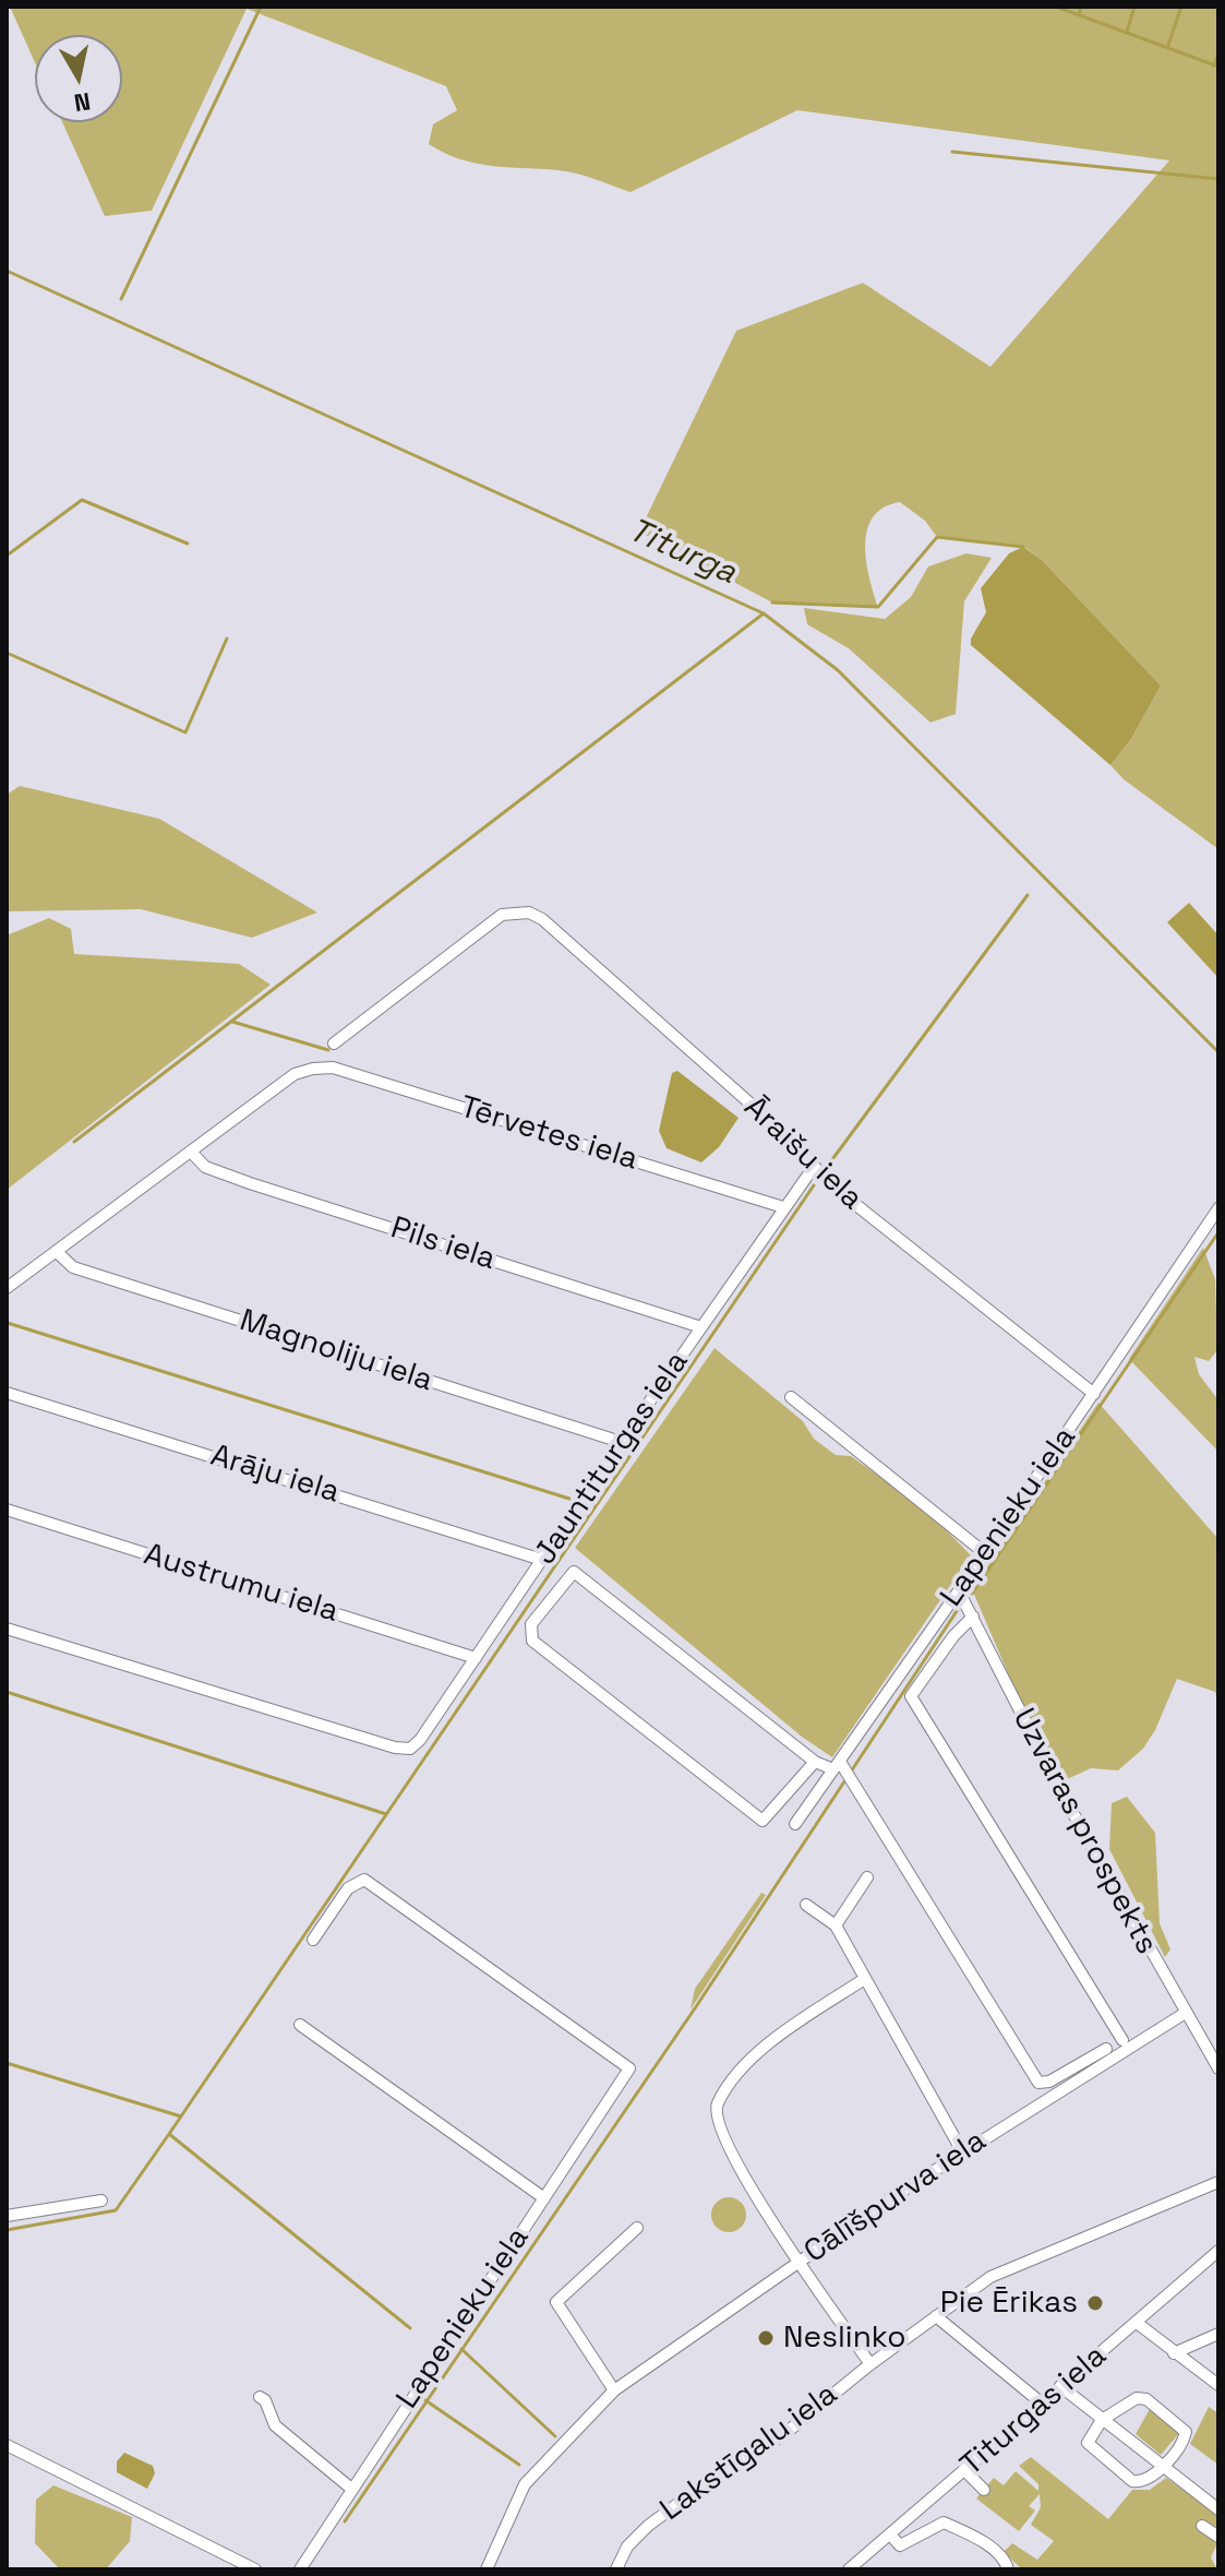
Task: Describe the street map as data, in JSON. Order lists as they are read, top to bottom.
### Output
{
  "streets": {
    "street": [
      "Tērvetes iela",
      "Āraišu iela",
      "Pils iela",
      "Magnoliju iela",
      "Jauntiturgas iela",
      "Arāju iela",
      "Lapenieku iela",
      "Austrumu iela",
      "Uzvaras prospekts",
      "Cālīšpurva iela",
      "Titurgas iela",
      "Lakstīgalu iela"
    ]
  },
  "crossings": [
    ["Tērvetes iela", "Pils iela"],
    ["Tērvetes iela", "Jauntiturgas iela"],
    ["Āraišu iela", "Jauntiturgas iela"],
    ["Āraišu iela", "Lapenieku iela"],
    ["Pils iela", "Jauntiturgas iela"],
    ["Magnoliju iela", "Jauntiturgas iela"],
    ["Jauntiturgas iela", "Arāju iela"],
    ["Jauntiturgas iela", "Austrumu iela"],
    ["Lapenieku iela", "Uzvaras prospekts"],
    ["Uzvaras prospekts", "Cālīšpurva iela"]
  ],
  "water": ["Titurga"],
  "places": ["Pie Ērikas", "Neslinko"],
  "north": "bottom"
}
